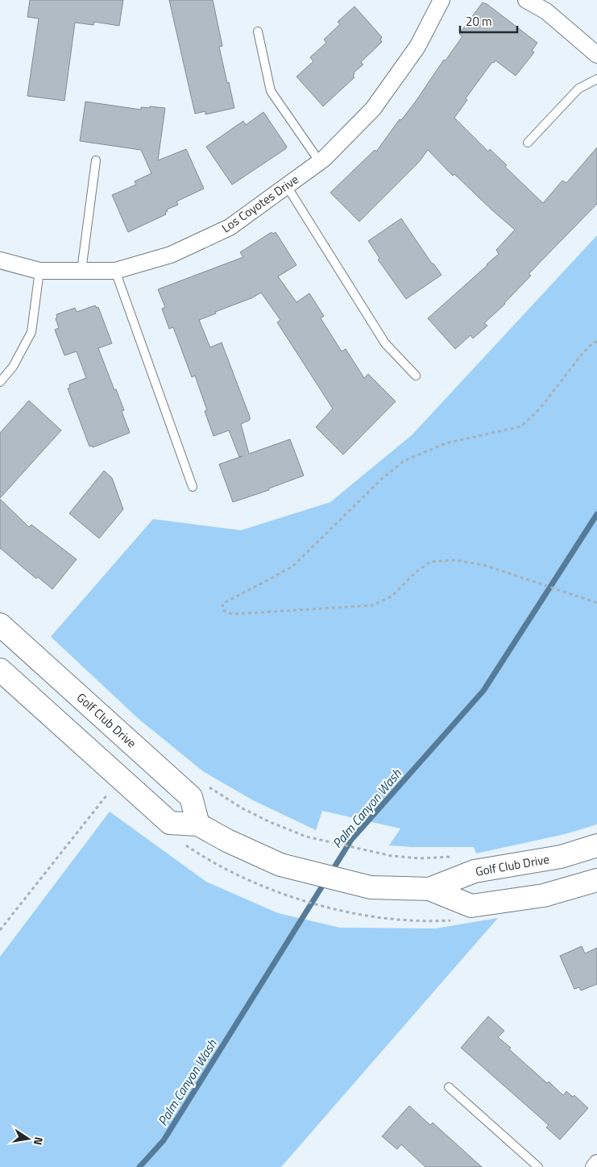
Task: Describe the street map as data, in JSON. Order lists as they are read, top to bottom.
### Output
{
  "streets": {
    "street": ["Los Coyotes Drive", "Golf Club Drive"]
  },
  "water": ["Palm Canyon Wash"],
  "scale_bar": "20 m",
  "north": "right"
}
